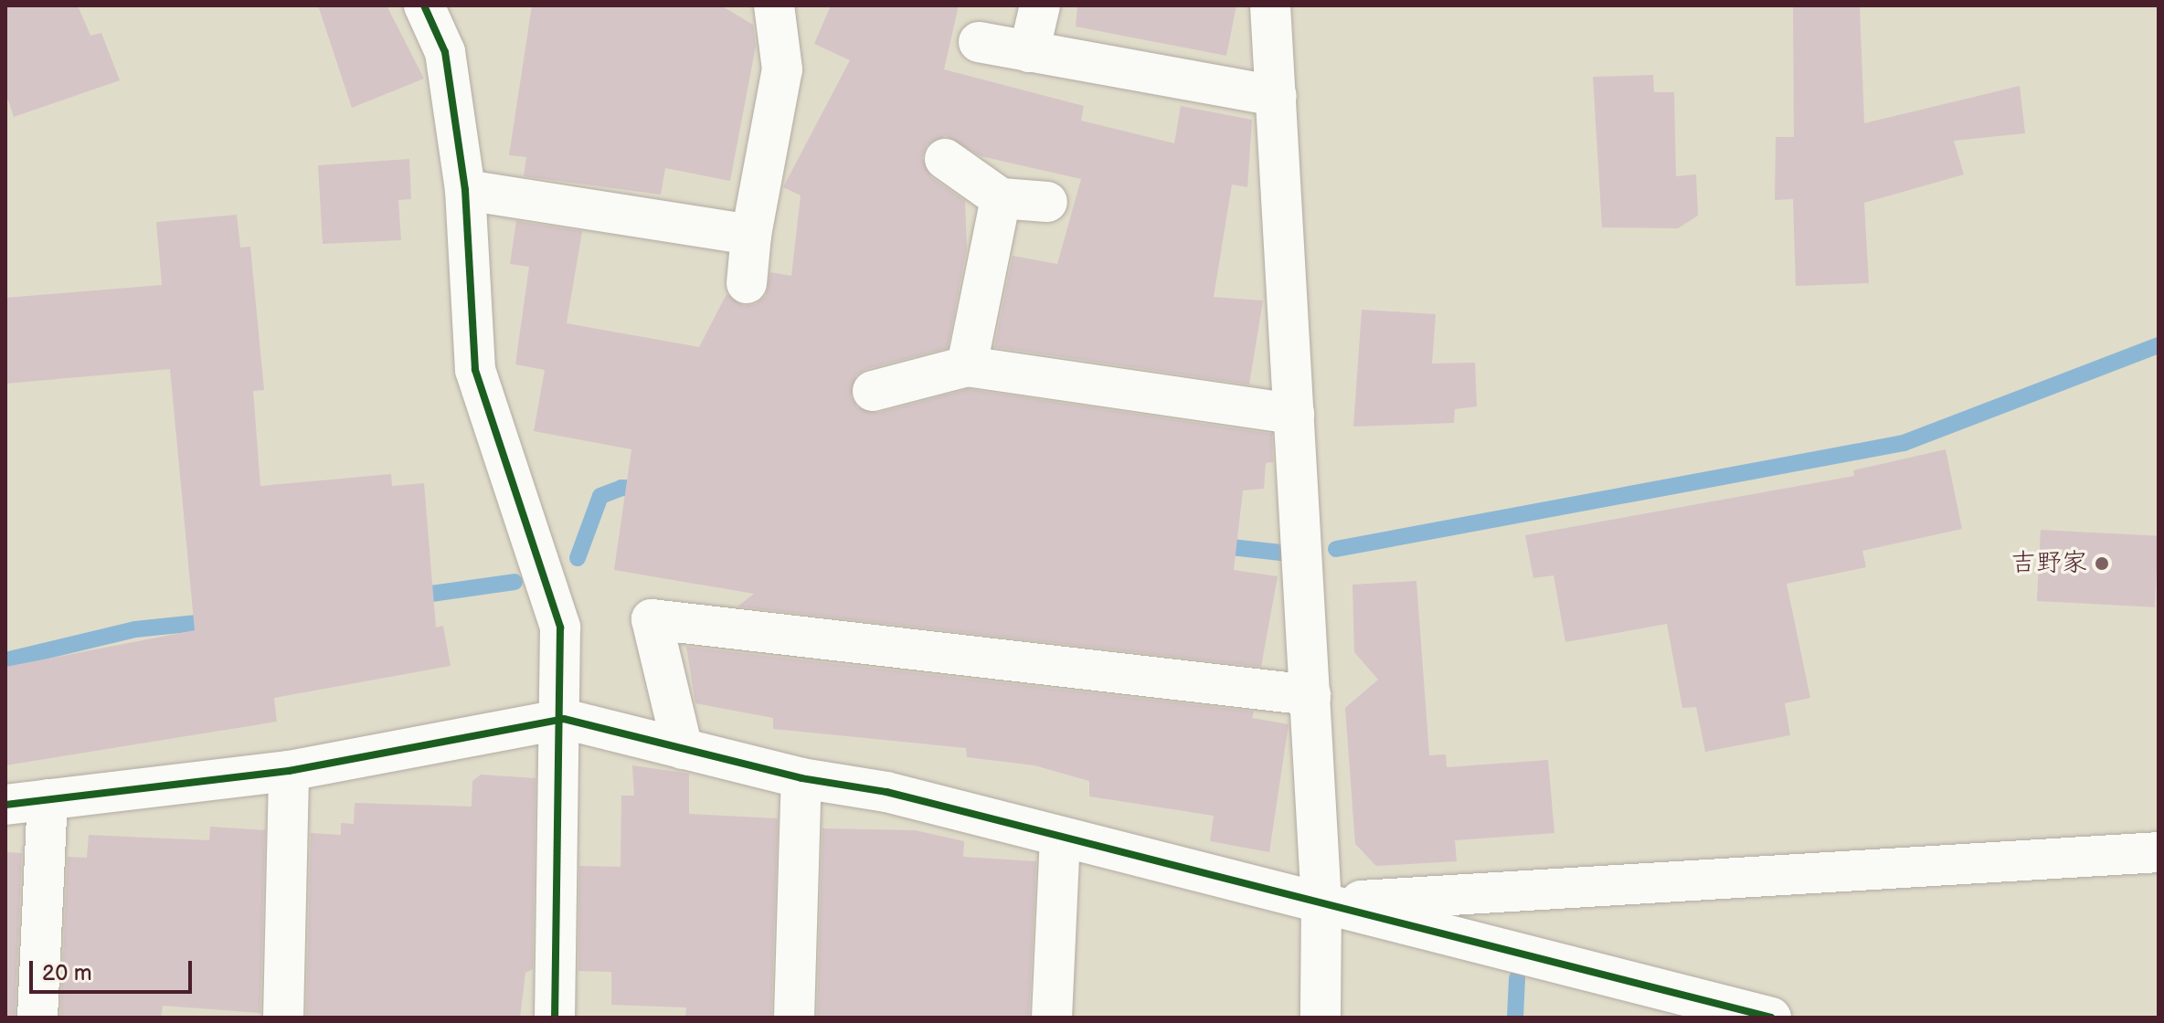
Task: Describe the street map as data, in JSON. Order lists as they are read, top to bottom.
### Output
{
  "places": ["吉野家"],
  "scale_bar": "20 m"
}
